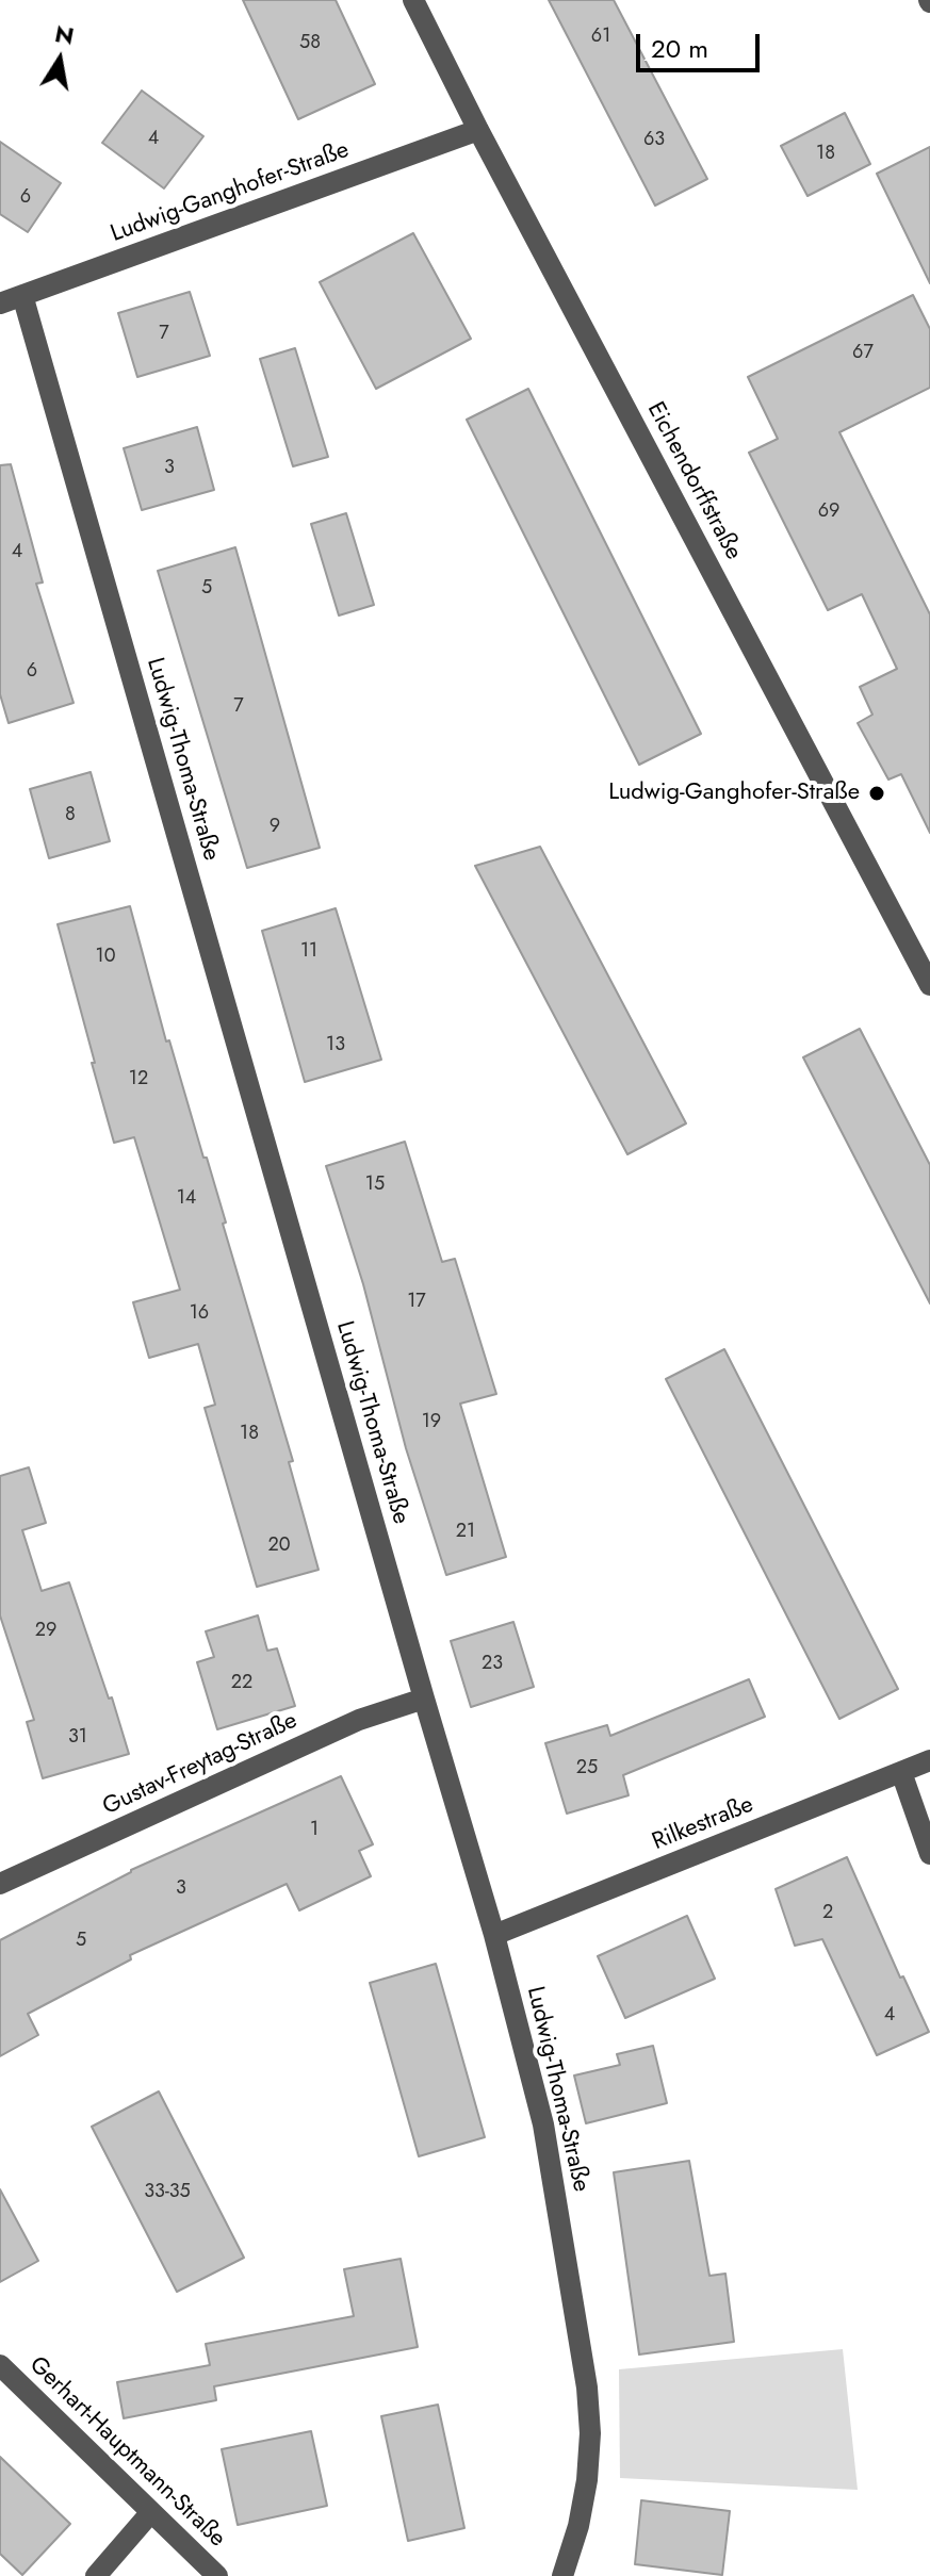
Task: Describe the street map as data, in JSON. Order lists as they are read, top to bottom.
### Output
{
  "streets": {
    "street": [
      "Ludwig-Ganghofer-Straße",
      "Eichendorffstraße",
      "Ludwig-Thoma-Straße",
      "Gustav-Freytag-Straße",
      "Rilkestraße",
      "Gerhart-Hauptmann-Straße"
    ]
  },
  "crossings": [
    ["Ludwig-Ganghofer-Straße", "Eichendorffstraße"],
    ["Ludwig-Ganghofer-Straße", "Ludwig-Thoma-Straße"],
    ["Ludwig-Thoma-Straße", "Gustav-Freytag-Straße"],
    ["Ludwig-Thoma-Straße", "Rilkestraße"]
  ],
  "places": ["Ludwig-Ganghofer-Straße"],
  "house_numbers": [
    "61",
    "58",
    "4",
    "63",
    "18",
    "6",
    "7",
    "67",
    "3",
    "69",
    "4",
    "5",
    "6",
    "7",
    "8",
    "9",
    "11",
    "10",
    "13",
    "12",
    "15",
    "14",
    "17",
    "16",
    "19",
    "18",
    "21",
    "20",
    "29",
    "23",
    "22",
    "31",
    "25",
    "1",
    "3",
    "2",
    "5",
    "4",
    "33-35"
  ],
  "scale_bar": "20 m",
  "north": "top"
}
